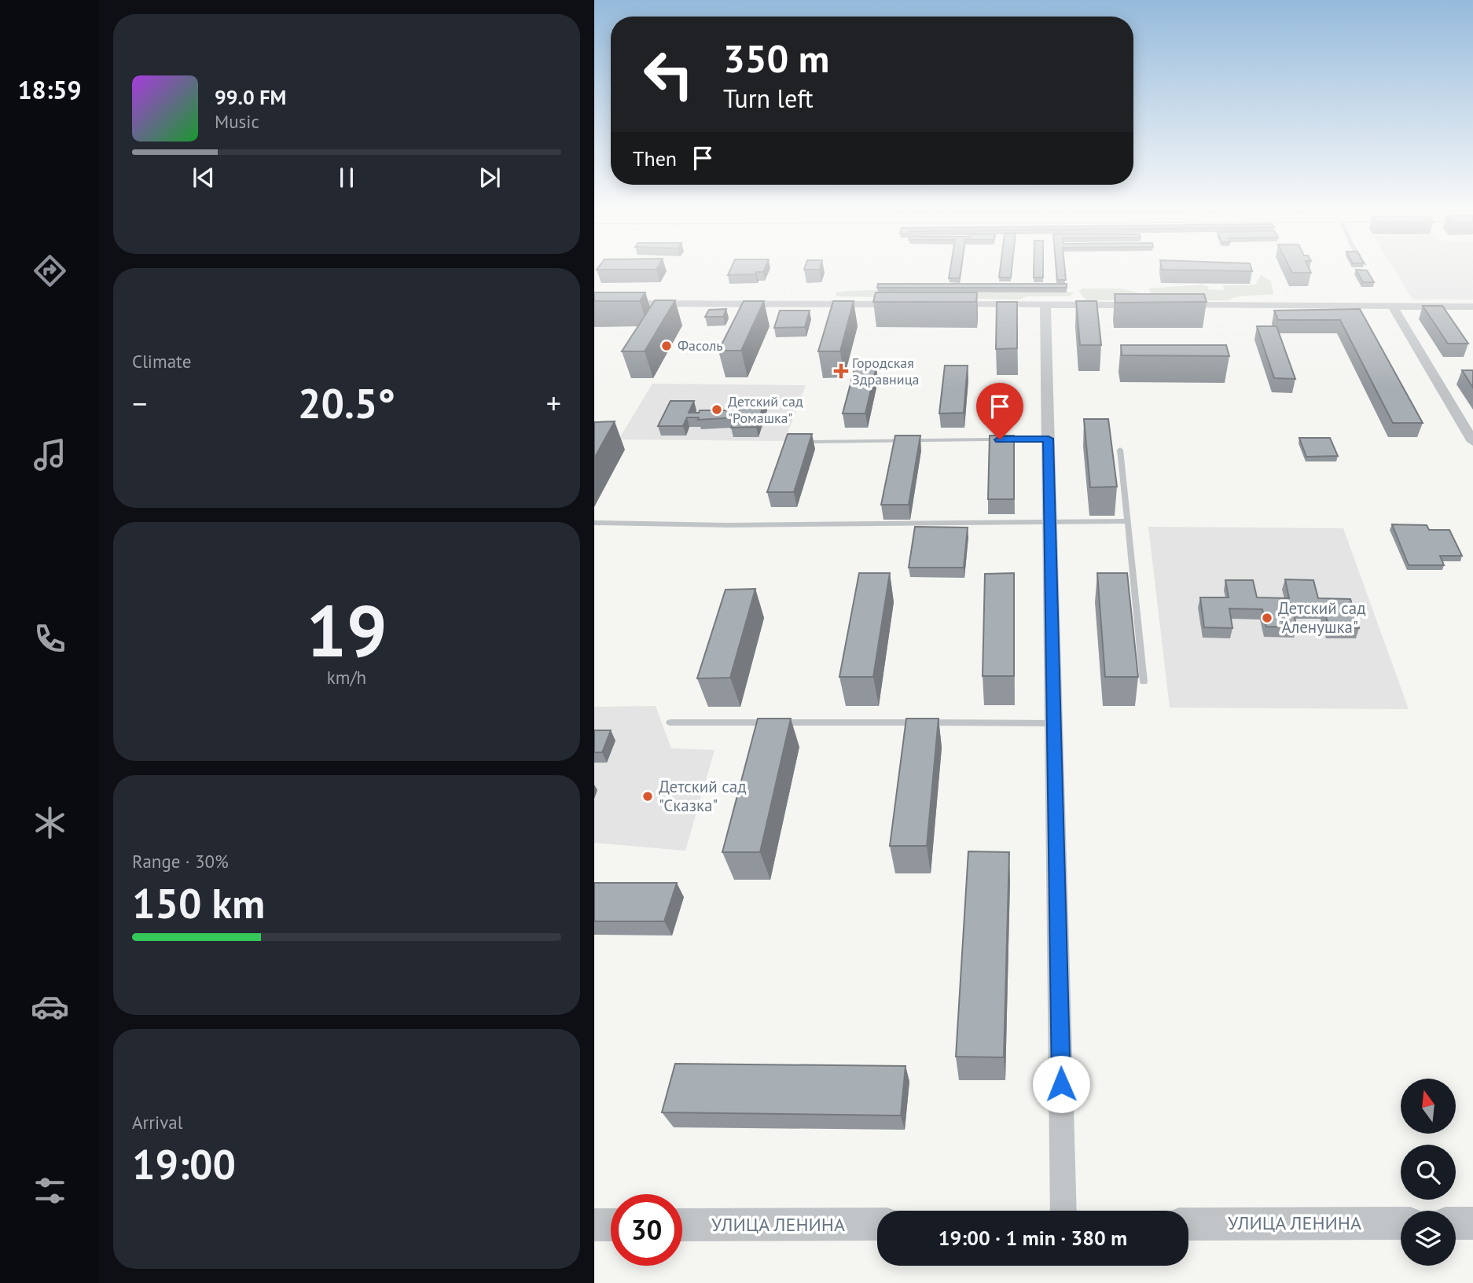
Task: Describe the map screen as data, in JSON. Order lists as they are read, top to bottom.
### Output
{
  "streets": {
    "street": ["УЛИЦА ЛЕНИНА"]
  },
  "places": {
    "other": [
      "Фасоль",
      "Детский сад \"Ромашка\"",
      "Детский сад \"Аленушка\"",
      "Детский сад \"Сказка\""
    ],
    "health": ["Городская Здравница"]
  },
  "north": "top",
  "page": {
    "tabs": "18:59",
    "turn": ["350 m", "Turn left"],
    "song": ["99.0 FM", "Music"],
    "then": "Then",
    "tile": [
      "Climate",
      ["19", "km/h"],
      ["Range · 30%", "150 km"],
      ["Arrival", "19:00"]
    ],
    "heat": ["−", "20.5°", "+"],
    "limit": "30",
    "trip": "19:00 · 1 min · 380 m"
  }
}
